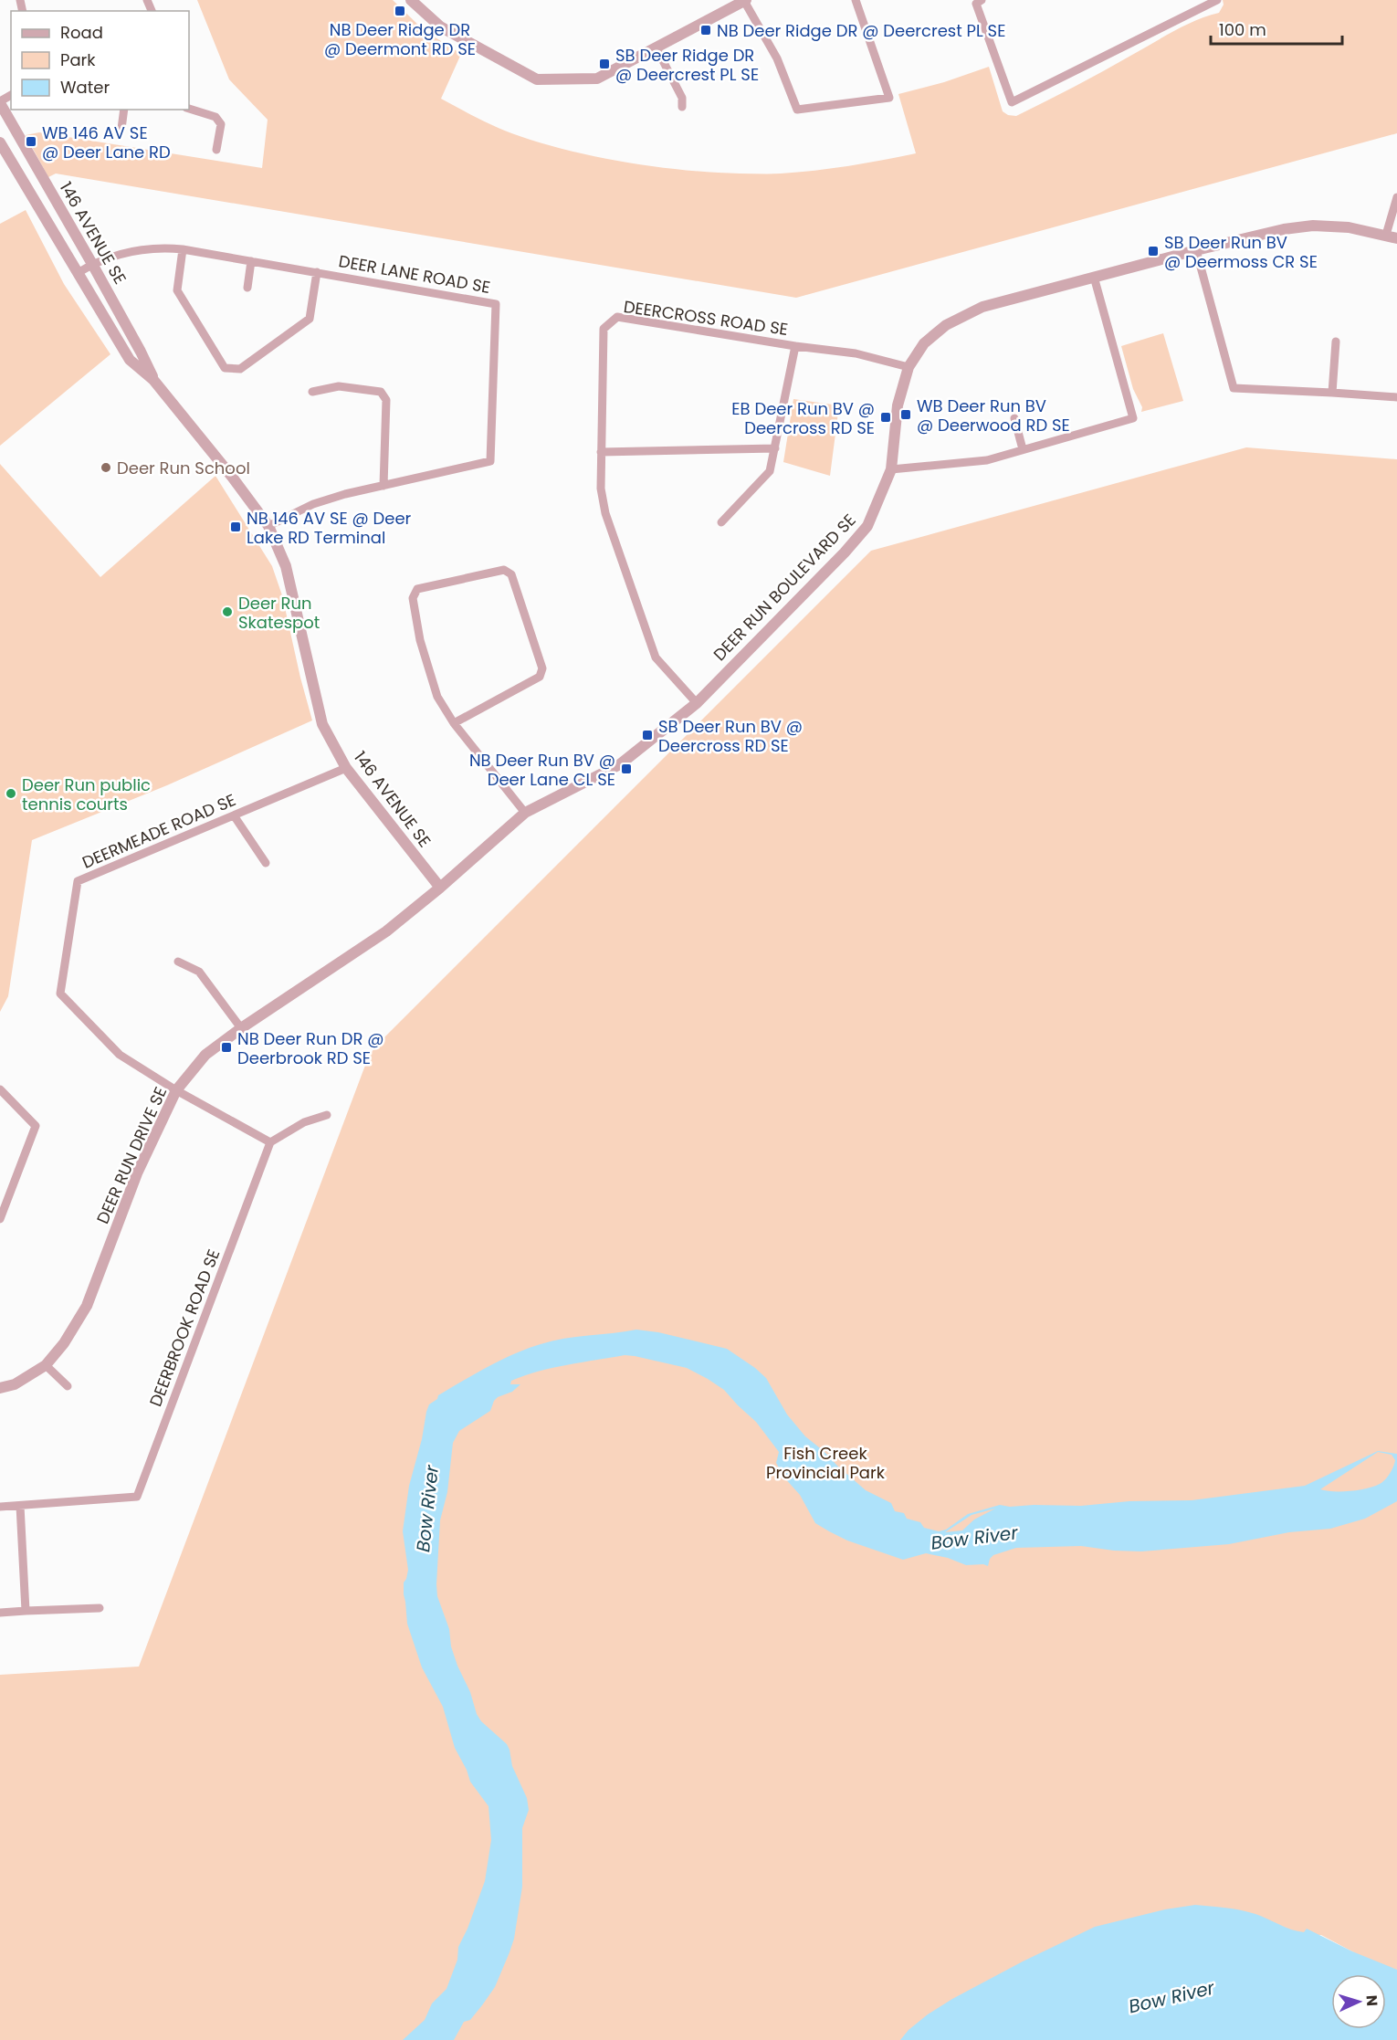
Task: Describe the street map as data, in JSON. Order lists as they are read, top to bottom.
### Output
{
  "streets": {
    "street": [
      "146 AVENUE SE",
      "DEER LANE ROAD SE",
      "DEERCROSS ROAD SE",
      "DEER RUN BOULEVARD SE",
      "DEERMEADE ROAD SE",
      "DEER RUN DRIVE SE",
      "DEERBROOK ROAD SE"
    ]
  },
  "crossings": [
    ["146 AVENUE SE", "DEER LANE ROAD SE"],
    ["146 AVENUE SE", "DEER RUN BOULEVARD SE"],
    ["146 AVENUE SE", "DEERMEADE ROAD SE"],
    ["146 AVENUE SE", "DEER RUN DRIVE SE"],
    ["DEERCROSS ROAD SE", "DEER RUN BOULEVARD SE"],
    ["DEER RUN BOULEVARD SE", "DEER RUN DRIVE SE"],
    ["DEERMEADE ROAD SE", "DEER RUN DRIVE SE"]
  ],
  "water": ["Bow River"],
  "parks": ["Fish Creek Provincial Park"],
  "places": {
    "transit": [
      "NB Deer Ridge DR @ Deermont RD SE",
      "NB Deer Ridge DR @ Deercrest PL SE",
      "SB Deer Ridge DR @ Deercrest PL SE",
      "WB 146 AV SE @ Deer Lane RD",
      "SB Deer Run BV @ Deermoss CR SE",
      "WB Deer Run BV @ Deerwood RD SE",
      "EB Deer Run BV @ Deercross RD SE",
      "NB 146 AV SE @ Deer Lake RD Terminal",
      "SB Deer Run BV @ Deercross RD SE",
      "NB Deer Run BV @ Deer Lane CL SE",
      "NB Deer Run DR @ Deerbrook RD SE"
    ],
    "other": ["Deer Run School", "Deer Run Skatespot", "Deer Run public tennis courts"]
  },
  "legend": ["Road", "Park", "Water"],
  "scale_bar": "100 m",
  "north": "right"
}
